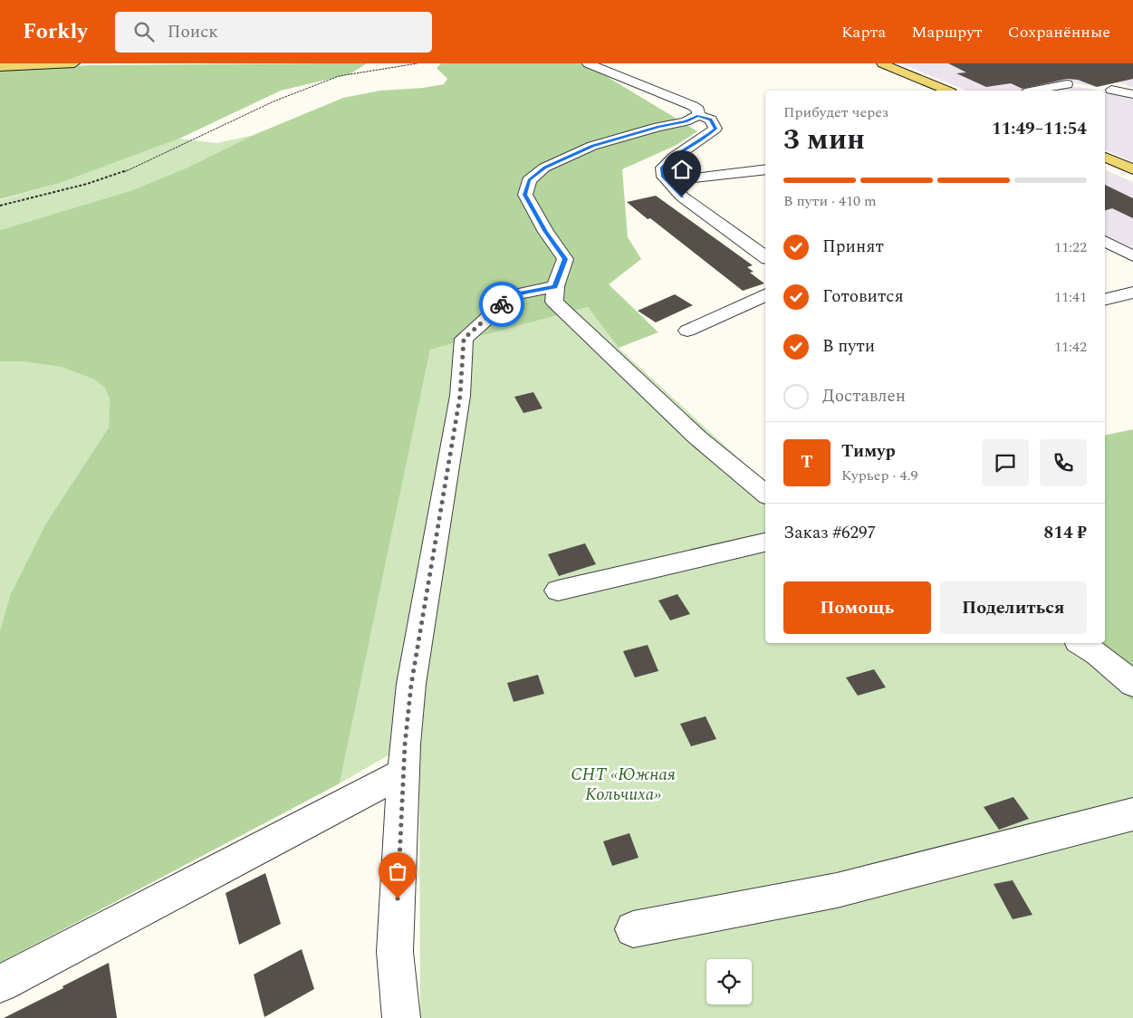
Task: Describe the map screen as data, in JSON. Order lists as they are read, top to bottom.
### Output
{
  "parks": ["СНТ «Южная Кольчиха»"],
  "page": {
    "header": "Forkly",
    "search": "Поиск",
    "nav": ["Карта", "Маршрут", "Сохранённые"],
    "heading": ["3 мин", "Прибудет через", "11:49–11:54"],
    "panel": [
      "Тимур",
      "Курьер · 4.9",
      "Заказ #6297",
      "814 ₽"
    ],
    "bar": "В пути · 410 m",
    "list": [
      ["Принят", "11:22"],
      ["Готовится", "11:41"],
      ["В пути", "11:42"],
      "Доставлен"
    ],
    "round": "Т",
    "buttons": ["Помощь", "Поделиться"]
  }
}
